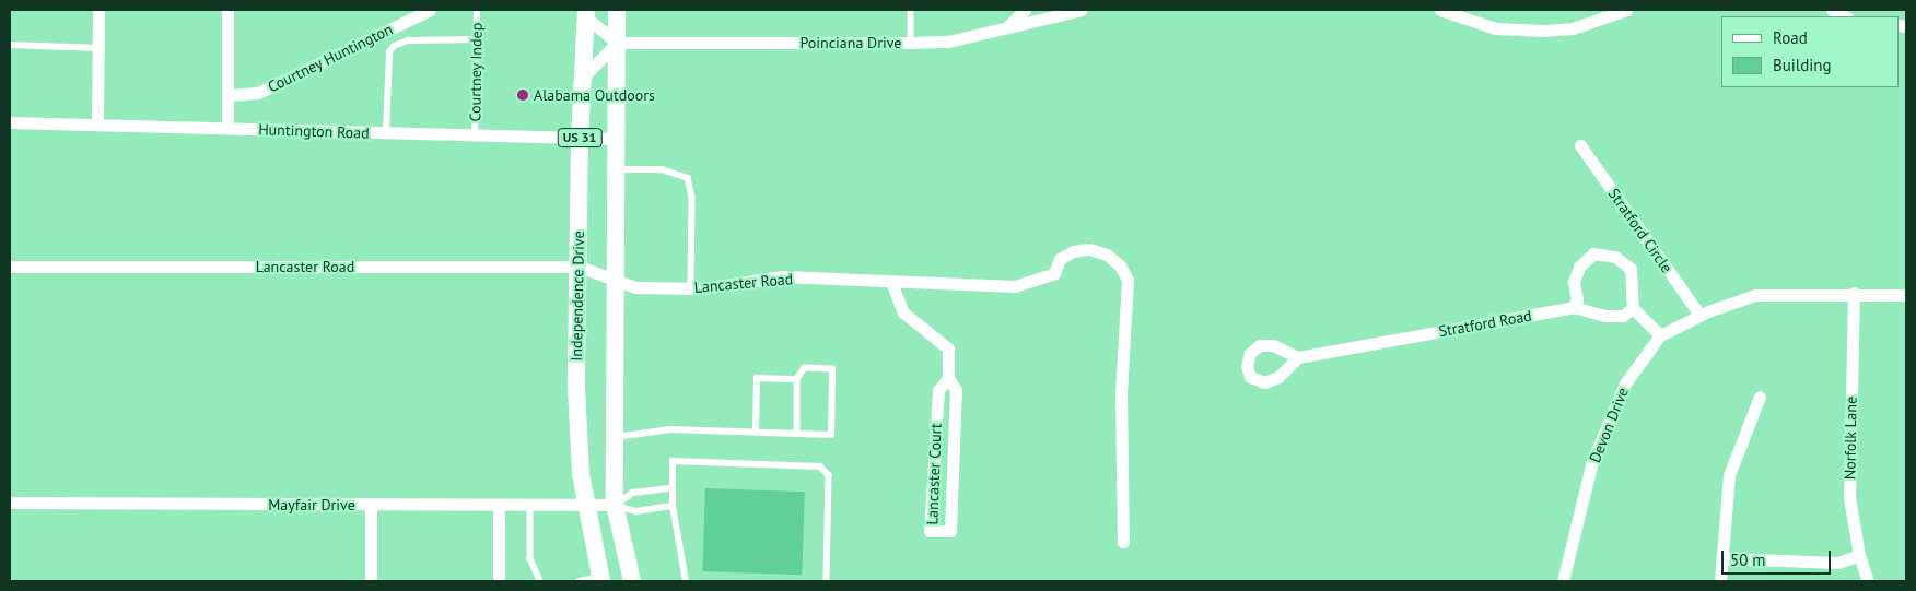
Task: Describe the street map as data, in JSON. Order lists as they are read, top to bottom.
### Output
{
  "streets": {
    "main road": ["US 31", "Independence Drive"],
    "street": [
      "Poinciana Drive",
      "Courtney Huntington",
      "Huntington Road",
      "Stratford Circle",
      "Lancaster Road",
      "Stratford Road",
      "Devon Drive",
      "Norfolk Lane",
      "Lancaster Court",
      "Mayfair Drive"
    ],
    "lane": ["Courtney Indep"]
  },
  "crossings": [
    ["Poinciana Drive", "US 31"],
    ["Courtney Indep", "Huntington Road"],
    ["Huntington Road", "US 31"],
    ["Huntington Road", "Independence Drive"],
    ["US 31", "Lancaster Road"],
    ["US 31", "Mayfair Drive"],
    ["Stratford Circle", "Stratford Road"],
    ["Stratford Circle", "Devon Drive"],
    ["Lancaster Road", "Independence Drive"],
    ["Lancaster Road", "Lancaster Court"],
    ["Independence Drive", "Mayfair Drive"],
    ["Devon Drive", "Norfolk Lane"]
  ],
  "places": ["Alabama Outdoors"],
  "legend": ["Road", "Building"],
  "scale_bar": "50 m"
}
